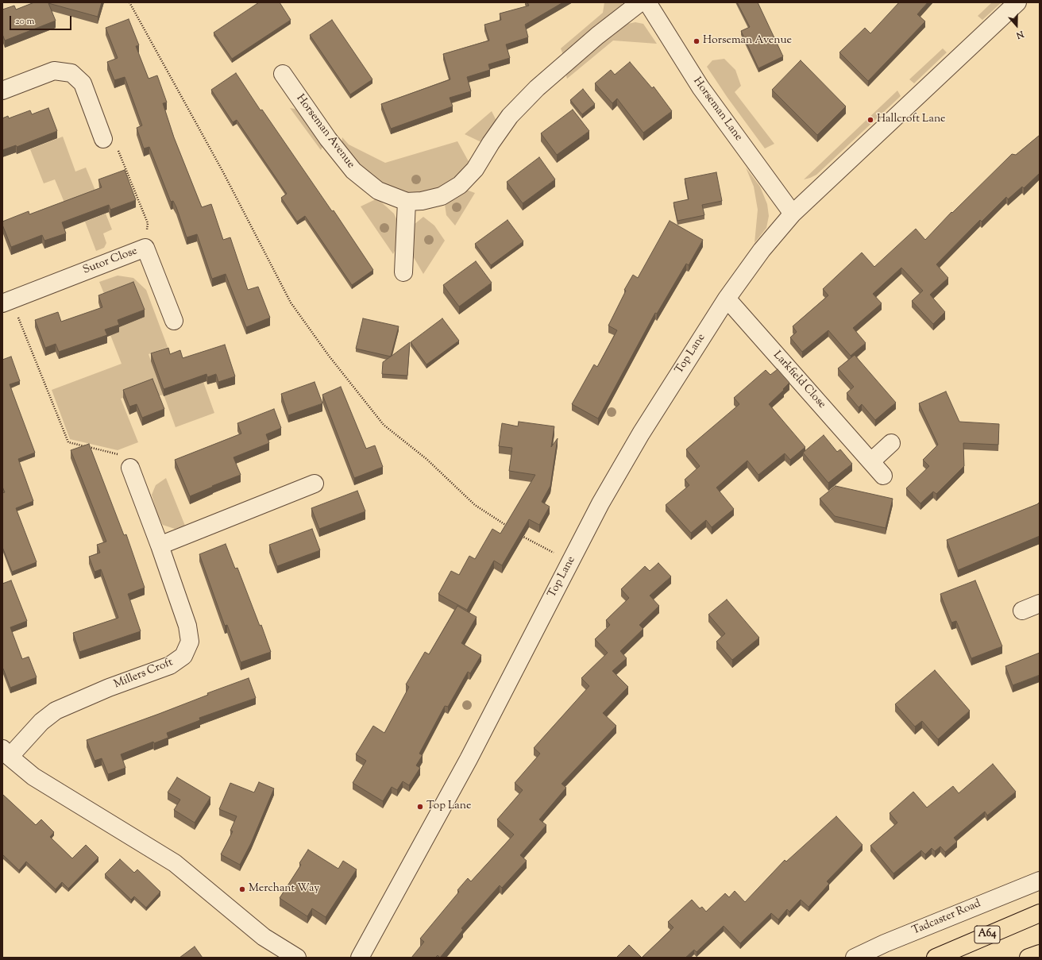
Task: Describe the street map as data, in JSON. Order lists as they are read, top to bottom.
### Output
{
  "streets": {
    "highway": ["A64"],
    "street": [
      "Horseman Lane",
      "Horseman Avenue",
      "Sutor Close",
      "Top Lane",
      "Larkfield Close",
      "Millers Croft",
      "Tadcaster Road"
    ]
  },
  "crossings": [
    ["Horseman Lane", "Top Lane"],
    ["Top Lane", "Larkfield Close"]
  ],
  "places": [
    "Horseman Avenue",
    "Hallcroft Lane",
    "Top Lane",
    "Merchant Way"
  ],
  "scale_bar": "20 m",
  "north": "bottom"
}
